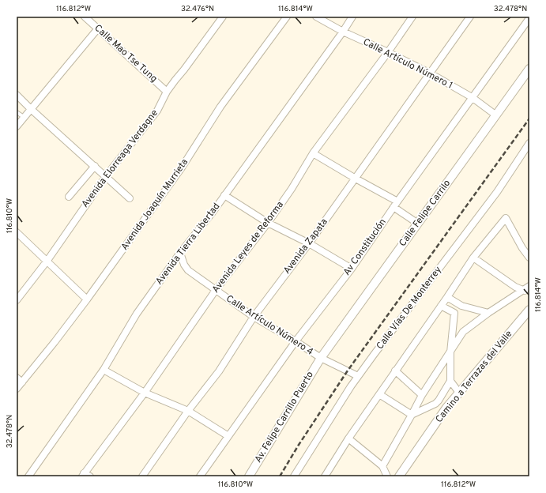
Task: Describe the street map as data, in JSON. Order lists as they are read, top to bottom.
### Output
{
  "streets": {
    "street": [
      "Calle Mao Tse Tung",
      "Calle Artículo Número 1",
      "Avenida Elorreaga Verdagne",
      "Avenida Joaquín Murrieta",
      "Calle Felipe Carrilo",
      "Avenida Tierra Libertad",
      "Avenida Zapata",
      "Avenida Leyes de Reforma",
      "Av Constitución",
      "Calle Vías De Monterrey",
      "Calle Artículo Número 4",
      "Camino a Terrazas del Valle",
      "Av. Felipe Carrillo Puerto"
    ]
  },
  "crossings": [
    ["Calle Mao Tse Tung", "Avenida Elorreaga Verdagne"],
    ["Calle Artículo Número 1", "Calle Felipe Carrilo"],
    ["Calle Artículo Número 1", "Avenida Tierra Libertad"],
    ["Calle Artículo Número 1", "Avenida Zapata"],
    ["Calle Artículo Número 1", "Avenida Leyes de Reforma"],
    ["Calle Artículo Número 1", "Av Constitución"],
    ["Calle Felipe Carrilo", "Calle Artículo Número 4"],
    ["Calle Felipe Carrilo", "Av. Felipe Carrillo Puerto"],
    ["Avenida Tierra Libertad", "Calle Artículo Número 4"],
    ["Avenida Zapata", "Calle Artículo Número 4"],
    ["Avenida Leyes de Reforma", "Calle Artículo Número 4"],
    ["Av Constitución", "Calle Artículo Número 4"],
    ["Calle Vías De Monterrey", "Calle Artículo Número 4"],
    ["Calle Artículo Número 4", "Av. Felipe Carrillo Puerto"]
  ],
  "coordinates": [
    "116.812°W",
    "32.476°N",
    "116.814°W",
    "32.478°N",
    "116.810°W"
  ]
}
